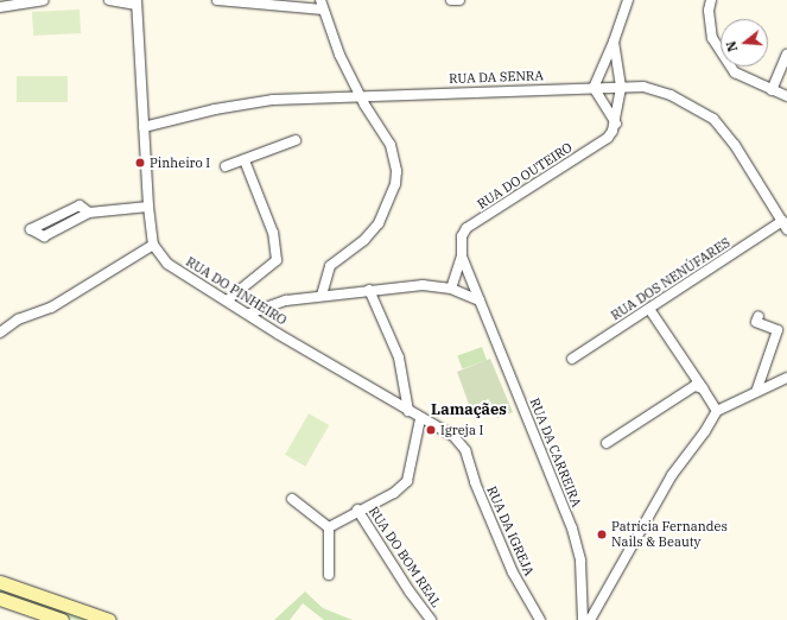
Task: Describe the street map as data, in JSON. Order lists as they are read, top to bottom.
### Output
{
  "streets": {
    "street": [
      "RUA DA SENRA",
      "RUA DO OUTEIRO",
      "RUA DOS NENÚFARES",
      "RUA DO PINHEIRO",
      "RUA DA CARREIRA",
      "RUA DA IGREJA",
      "RUA DO BOM REAL"
    ]
  },
  "crossings": [
    ["RUA DA SENRA", "RUA DOS NENÚFARES"],
    ["RUA DA SENRA", "RUA DO PINHEIRO"],
    ["RUA DO OUTEIRO", "RUA DA CARREIRA"],
    ["RUA DO PINHEIRO", "RUA DA IGREJA"],
    ["RUA DO PINHEIRO", "RUA DO BOM REAL"]
  ],
  "districts": ["Lamaçães"],
  "places": ["Pinheiro I", "Igreja I", "Patrícia Fernandes Nails & Beauty"],
  "north": "left"
}
